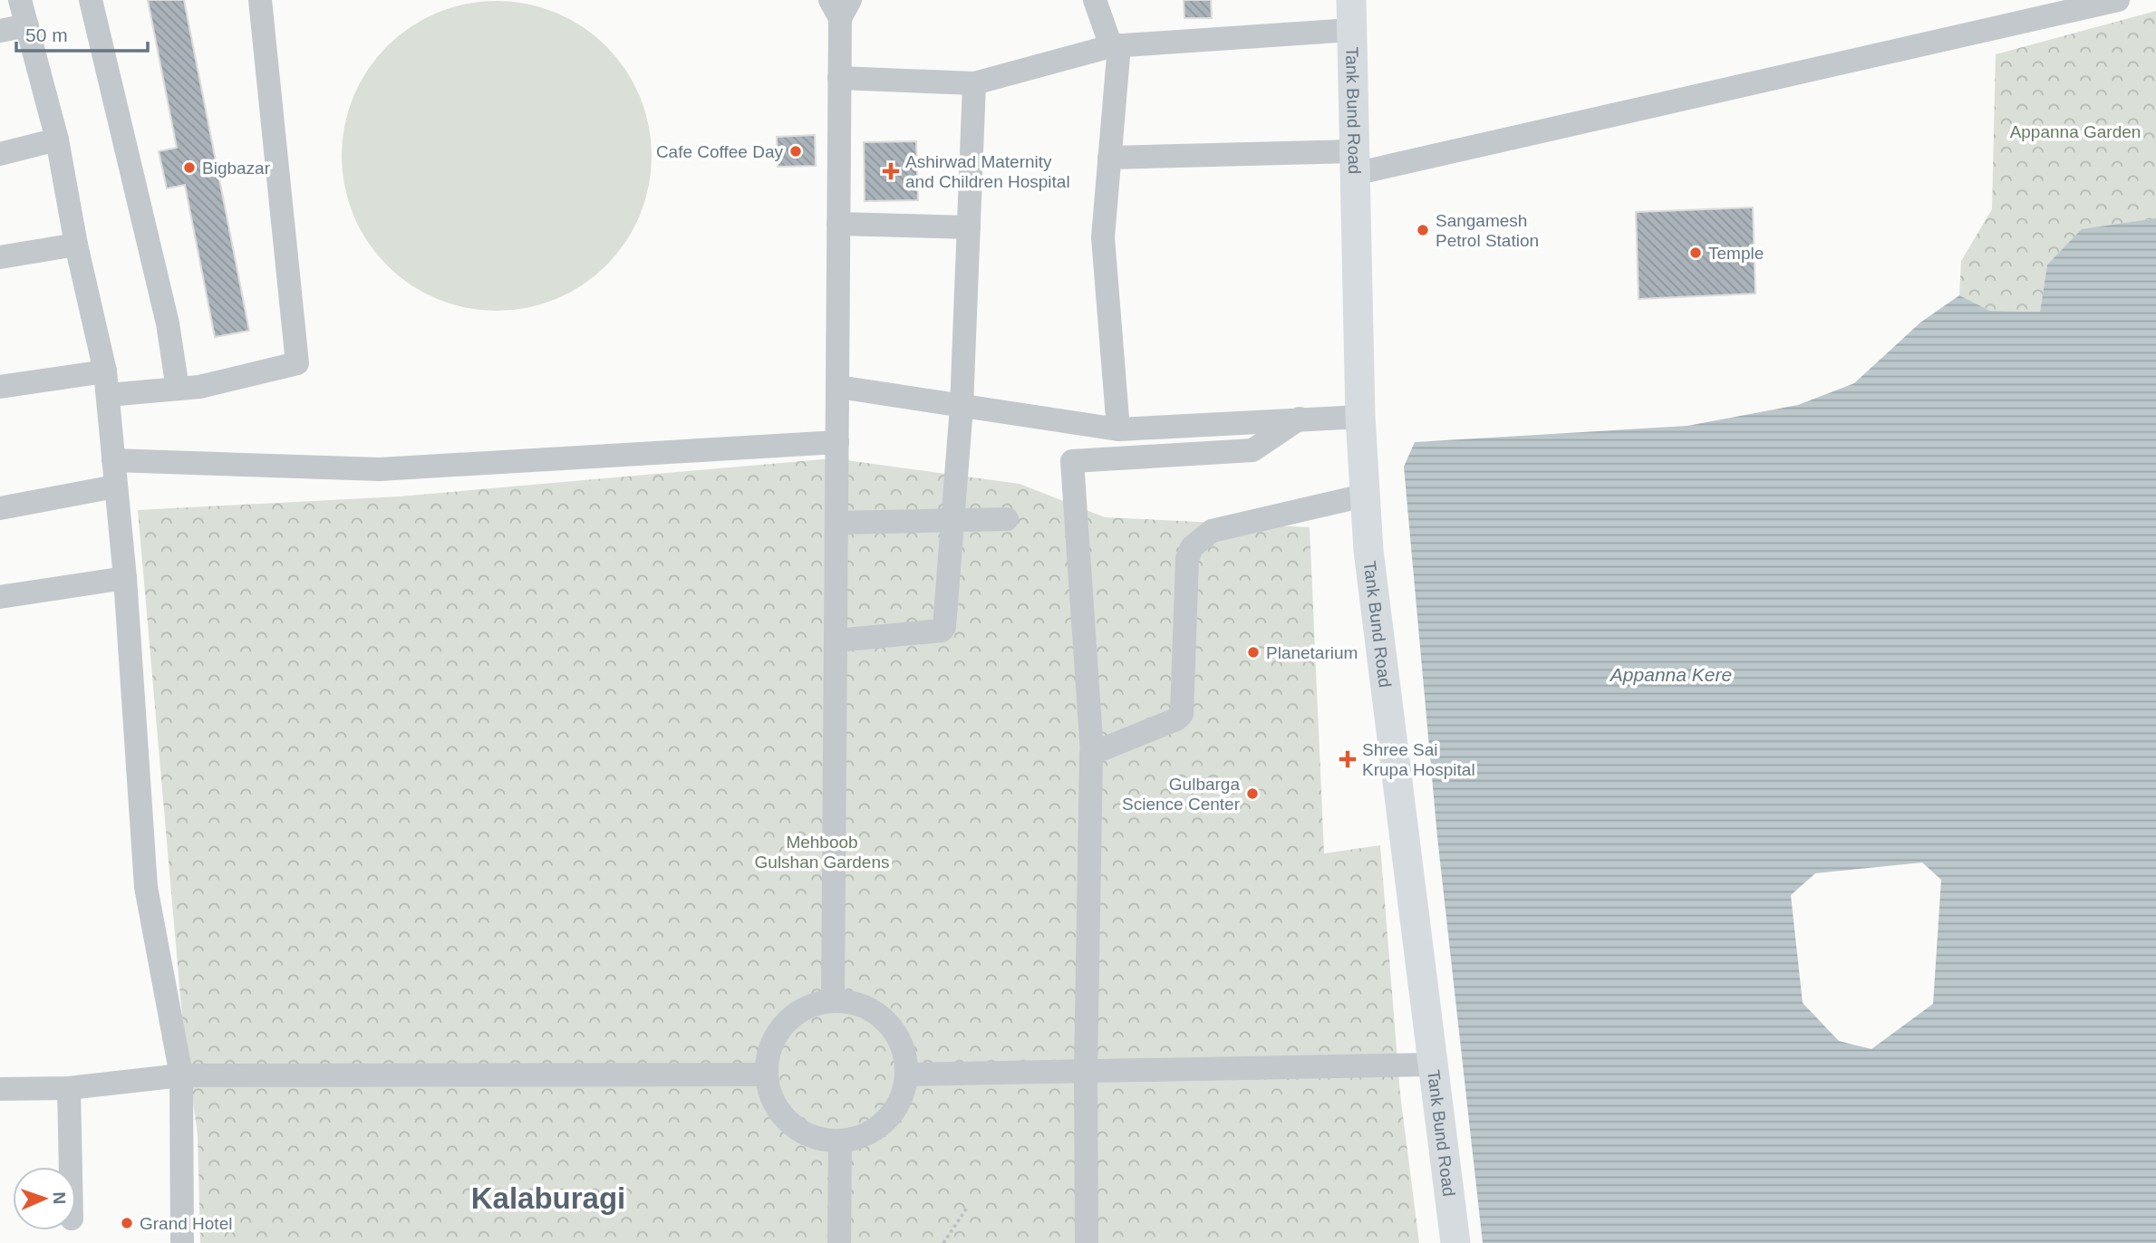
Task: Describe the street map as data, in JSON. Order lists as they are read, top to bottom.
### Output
{
  "streets": {
    "main road": ["Tank Bund Road"]
  },
  "districts": ["Kalaburagi"],
  "water": ["Appanna Kere"],
  "parks": ["Appanna Garden", "Mehboob Gulshan Gardens"],
  "places": {
    "other": [
      "Cafe Coffee Day",
      "Bigbazar",
      "Sangamesh Petrol Station",
      "Temple",
      "Planetarium",
      "Gulbarga Science Center",
      "Grand Hotel"
    ],
    "health": ["Ashirwad Maternity and Children Hospital", "Shree Sai Krupa Hospital"]
  },
  "scale_bar": "50 m",
  "north": "right"
}
